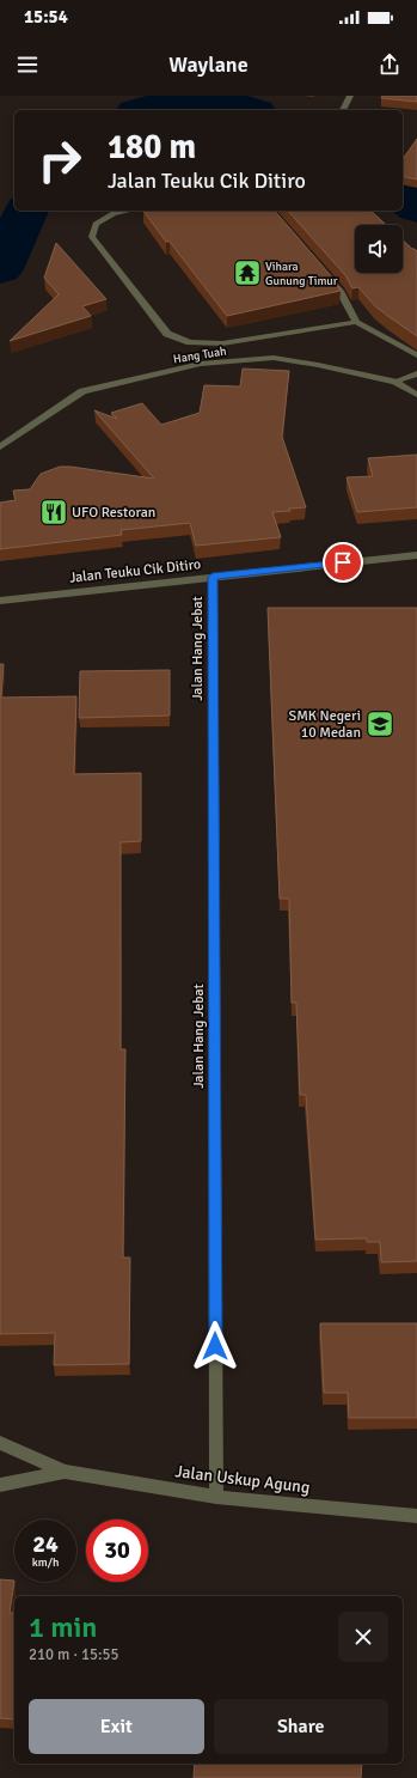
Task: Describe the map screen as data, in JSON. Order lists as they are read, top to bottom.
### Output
{
  "streets": {
    "street": [
      "Hang Tuah",
      "Jalan Teuku Cik Ditiro",
      "Jalan Hang Jebat",
      "Jalan Uskup Agung"
    ]
  },
  "crossings": [
    ["Jalan Teuku Cik Ditiro", "Jalan Hang Jebat"],
    ["Jalan Hang Jebat", "Jalan Uskup Agung"]
  ],
  "places": {
    "temple": ["Vihara Gunung Timur"],
    "restaurant": ["UFO Restoran"],
    "school or university": ["SMK Negeri 10 Medan"]
  },
  "page": {
    "status": "15:54",
    "header": "Waylane",
    "turn": ["180 m", "Jalan Teuku Cik Ditiro"],
    "speed": "24 km/h",
    "limit": "30",
    "heading": ["1 min", "210 m · 15:55"],
    "buttons": ["Exit", "Share"]
  }
}
